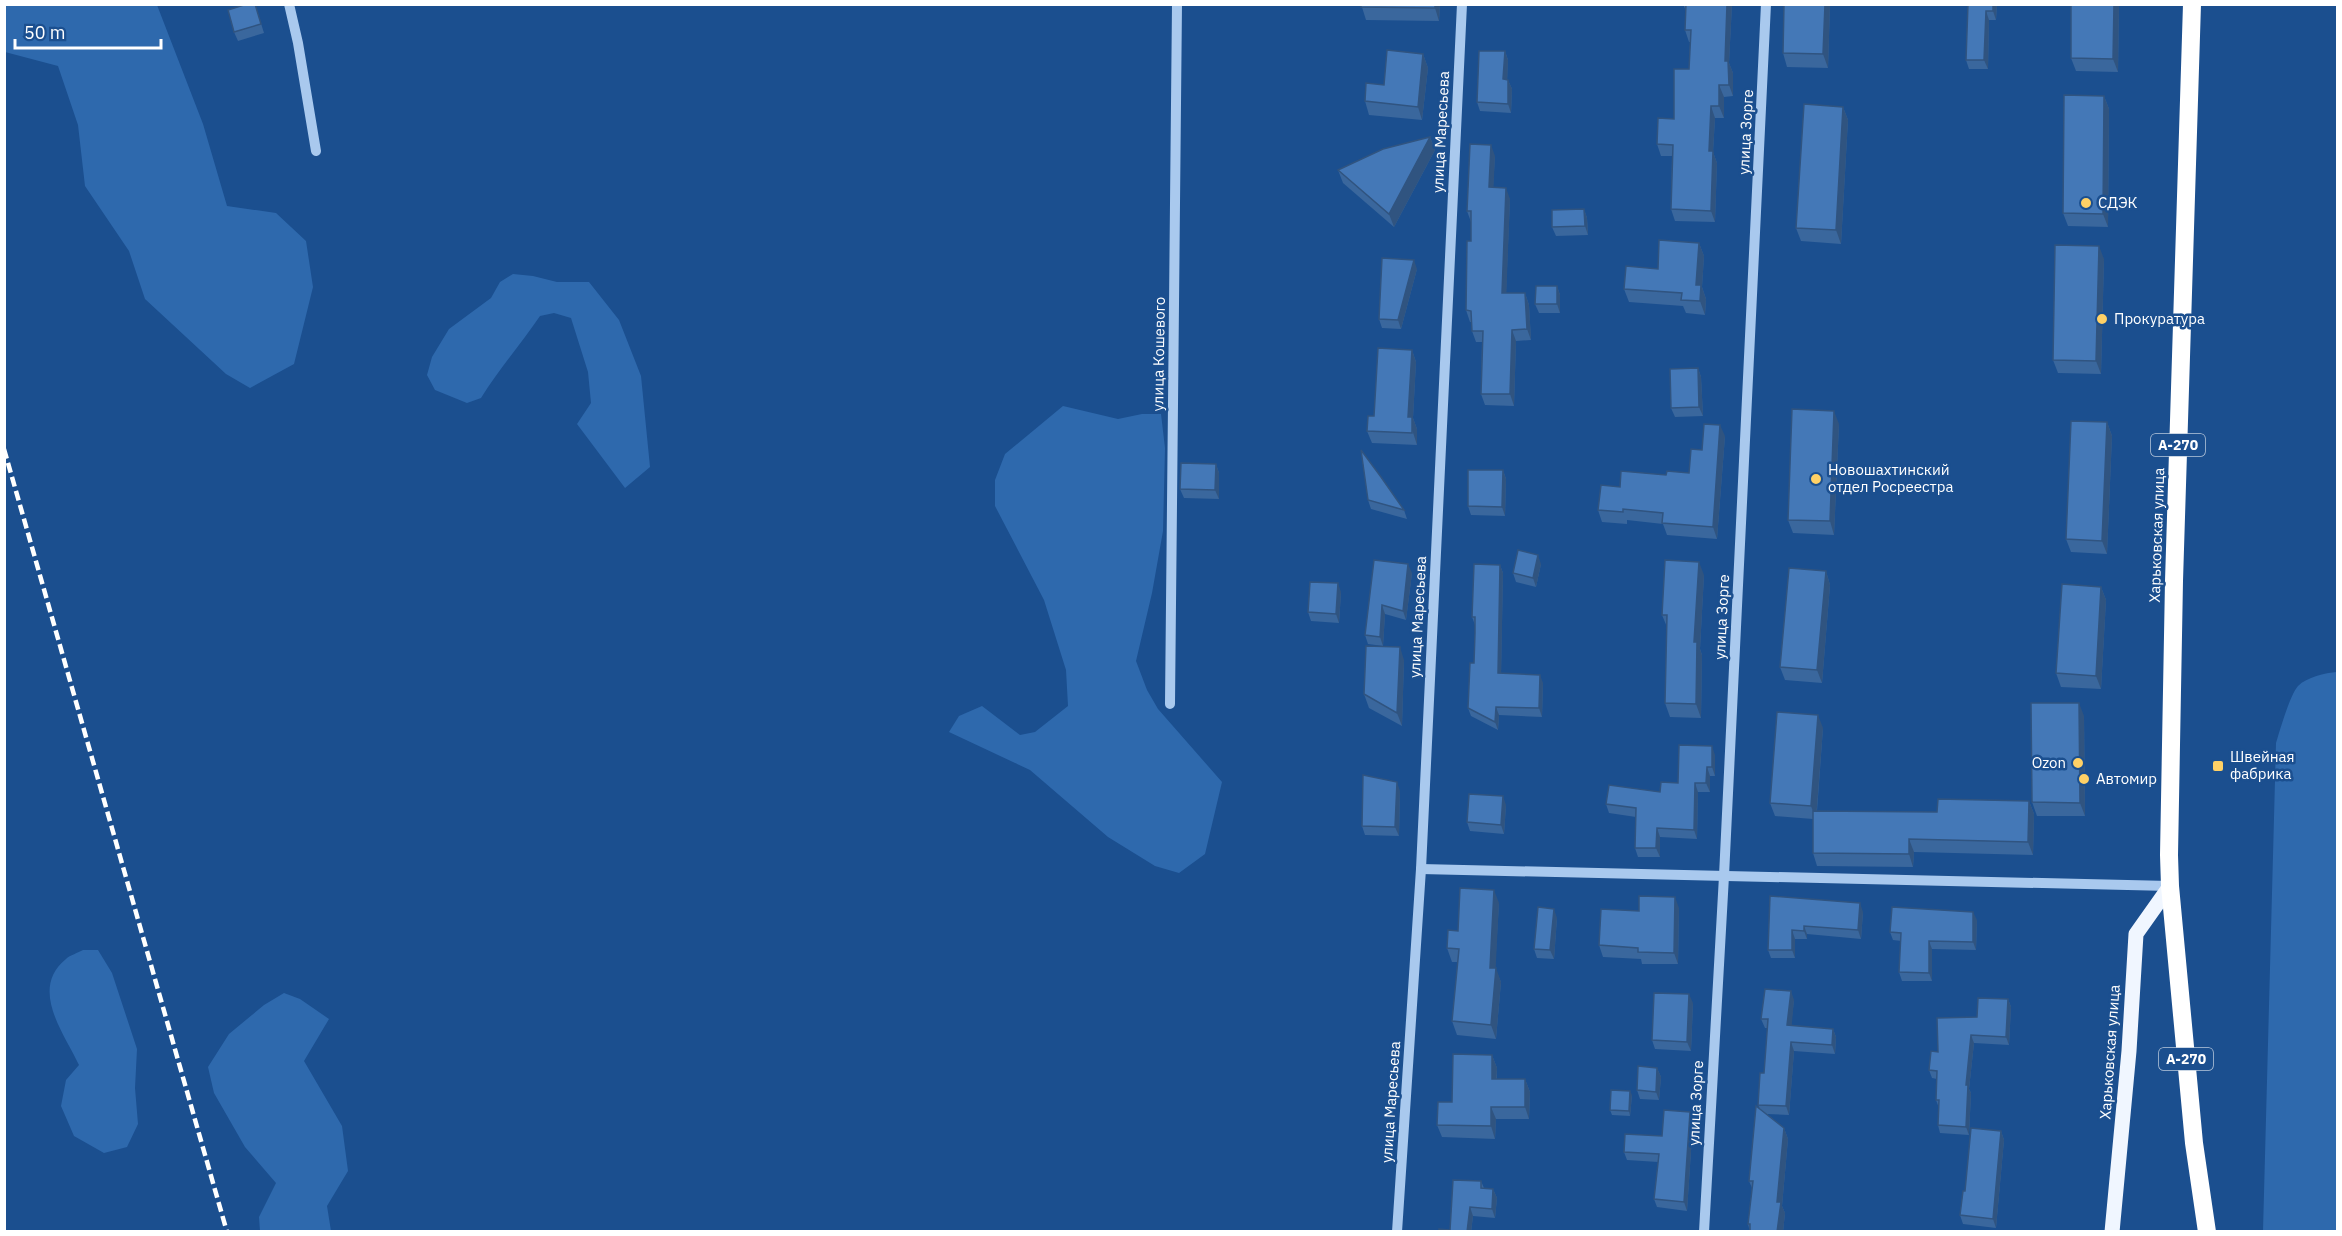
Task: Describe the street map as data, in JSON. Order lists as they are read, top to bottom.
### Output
{
  "streets": {
    "highway": ["А-270", "Харьковская улица"],
    "street": ["улица Маресьева", "улица Зорге", "улица Кошевого"]
  },
  "places": {
    "other": [
      "СДЭК",
      "Прокуратура",
      "Новошахтинский отдел Росреестра",
      "Ozon",
      "Автомир"
    ],
    "transit": ["Швейная фабрика"]
  },
  "scale_bar": "50 m"
}
